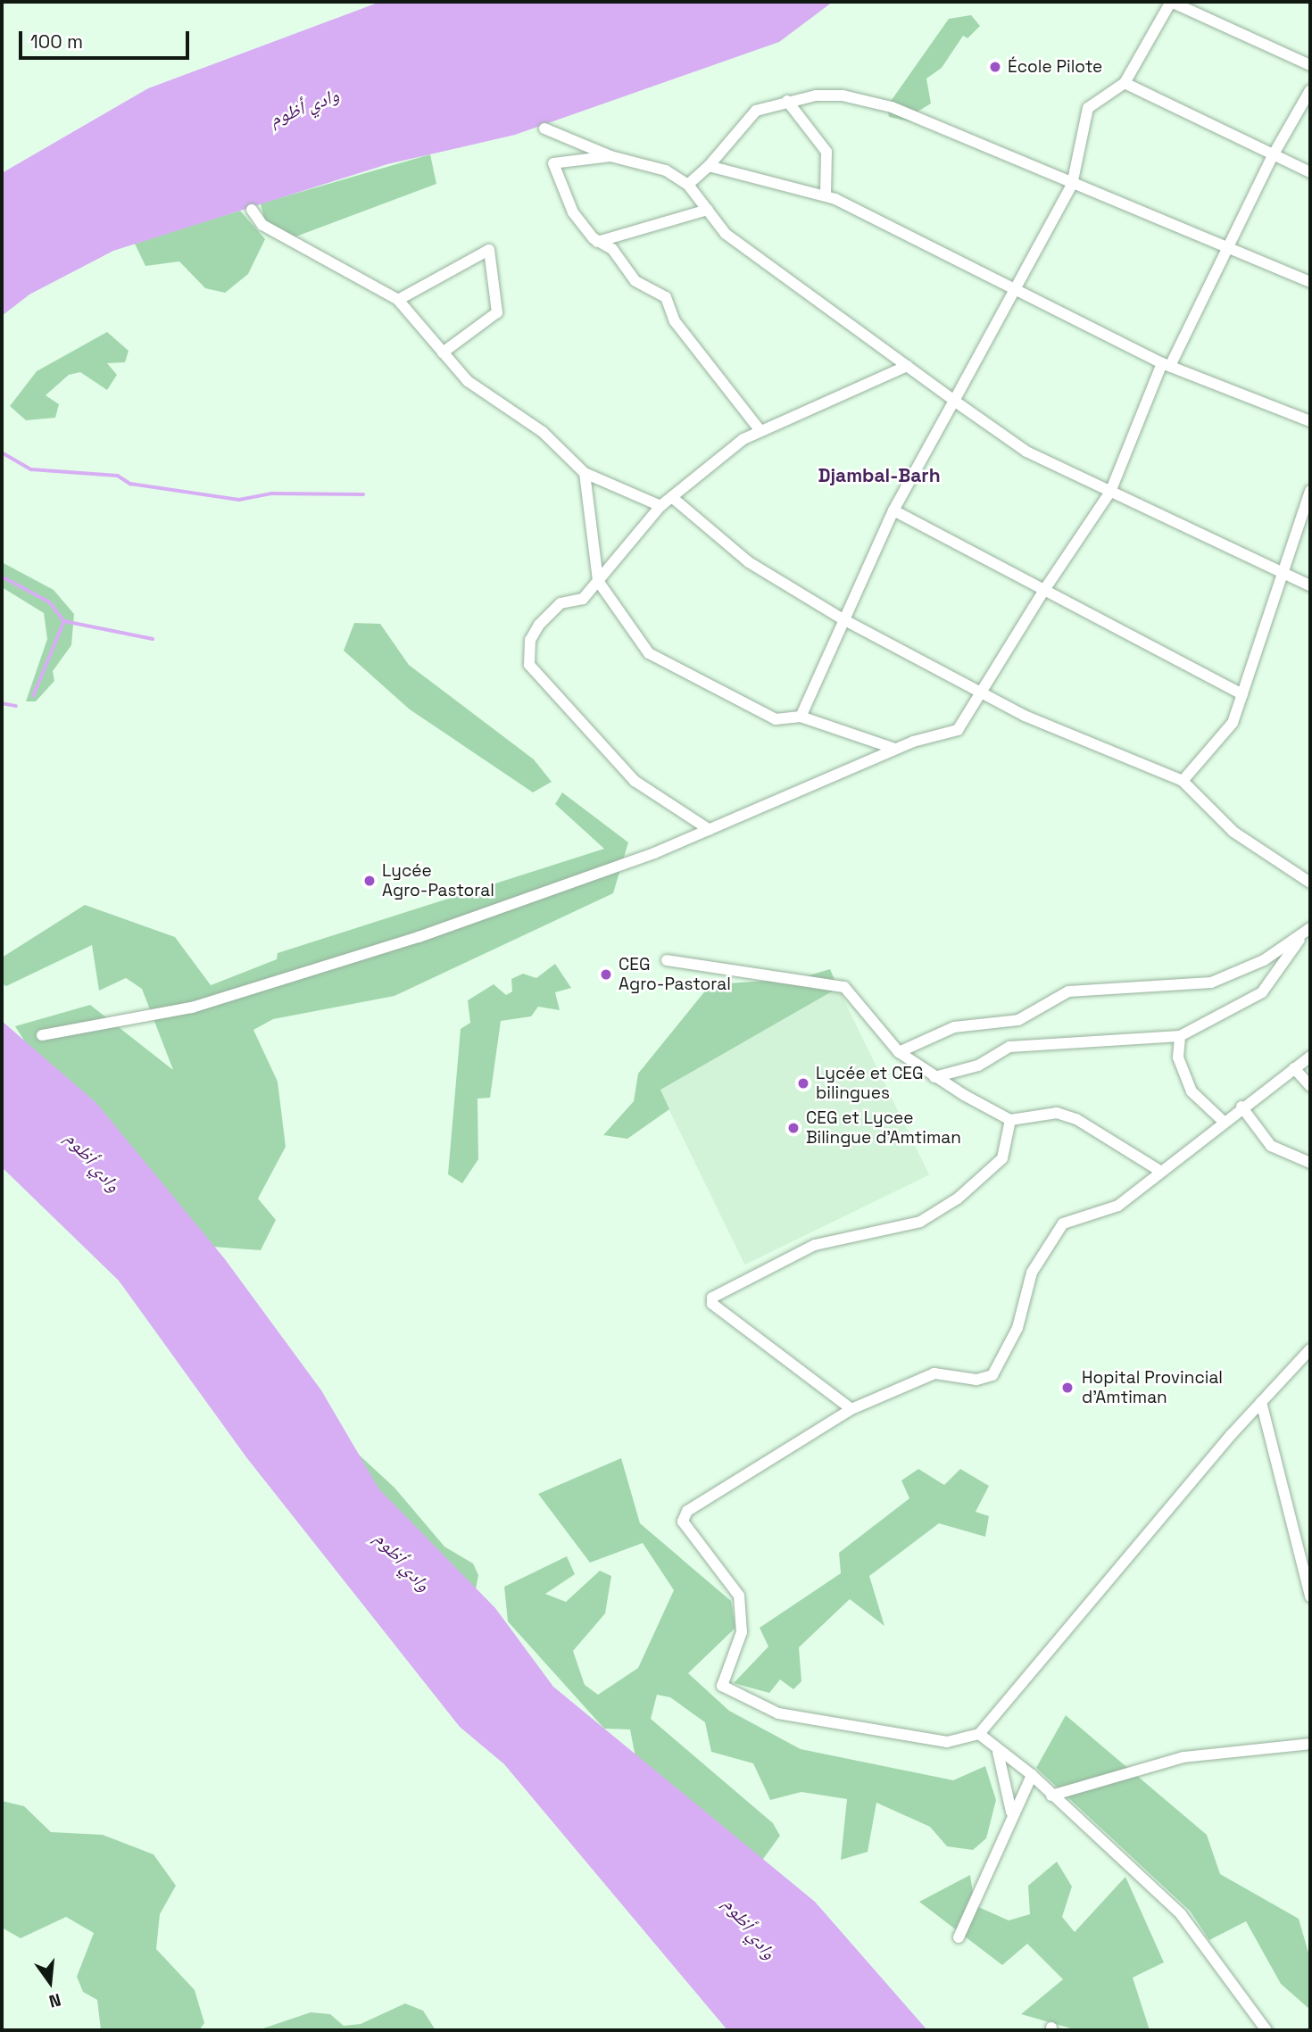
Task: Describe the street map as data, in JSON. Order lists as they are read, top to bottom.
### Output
{
  "districts": ["Djambal-Barh"],
  "water": ["وادي أظوم"],
  "places": [
    "École Pilote",
    "Lycée Agro-Pastoral",
    "CEG Agro-Pastoral",
    "Lycée et CEG bilingues",
    "CEG et Lycee Bilingue d'Amtiman",
    "Hopital Provincial d'Amtiman"
  ],
  "scale_bar": "100 m",
  "north": "bottom"
}
